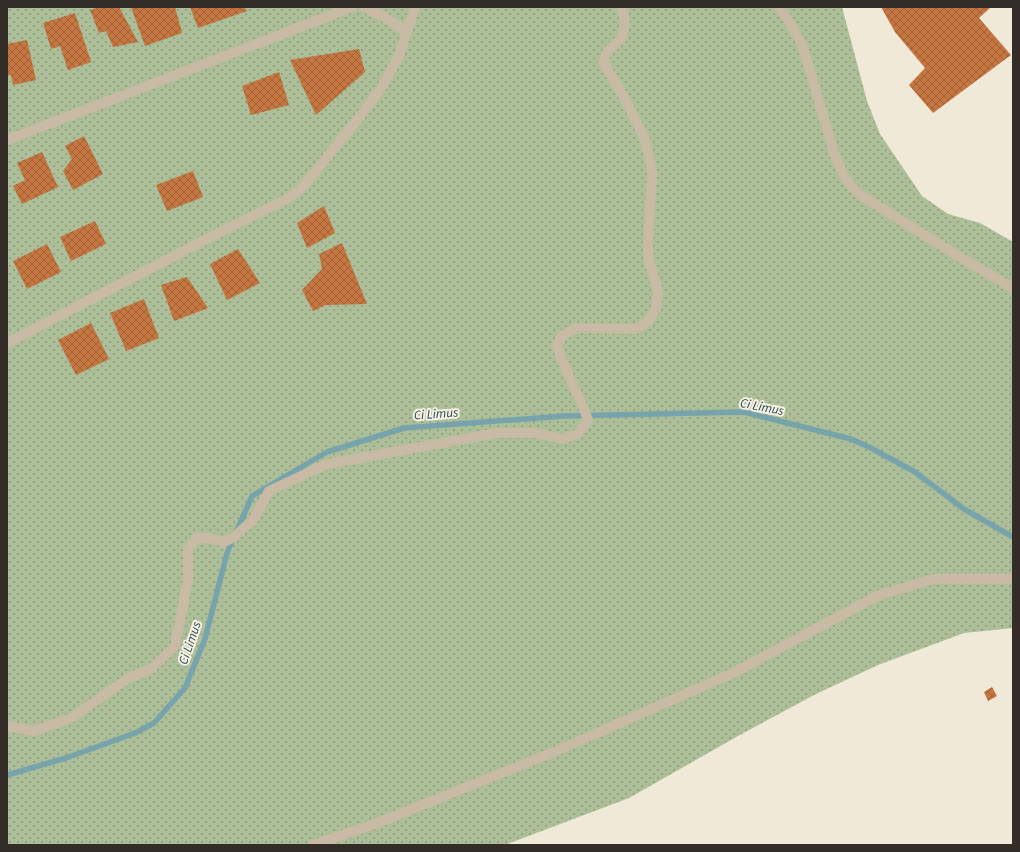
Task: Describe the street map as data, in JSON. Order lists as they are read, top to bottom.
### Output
{
  "water": ["Ci Limus"]
}
